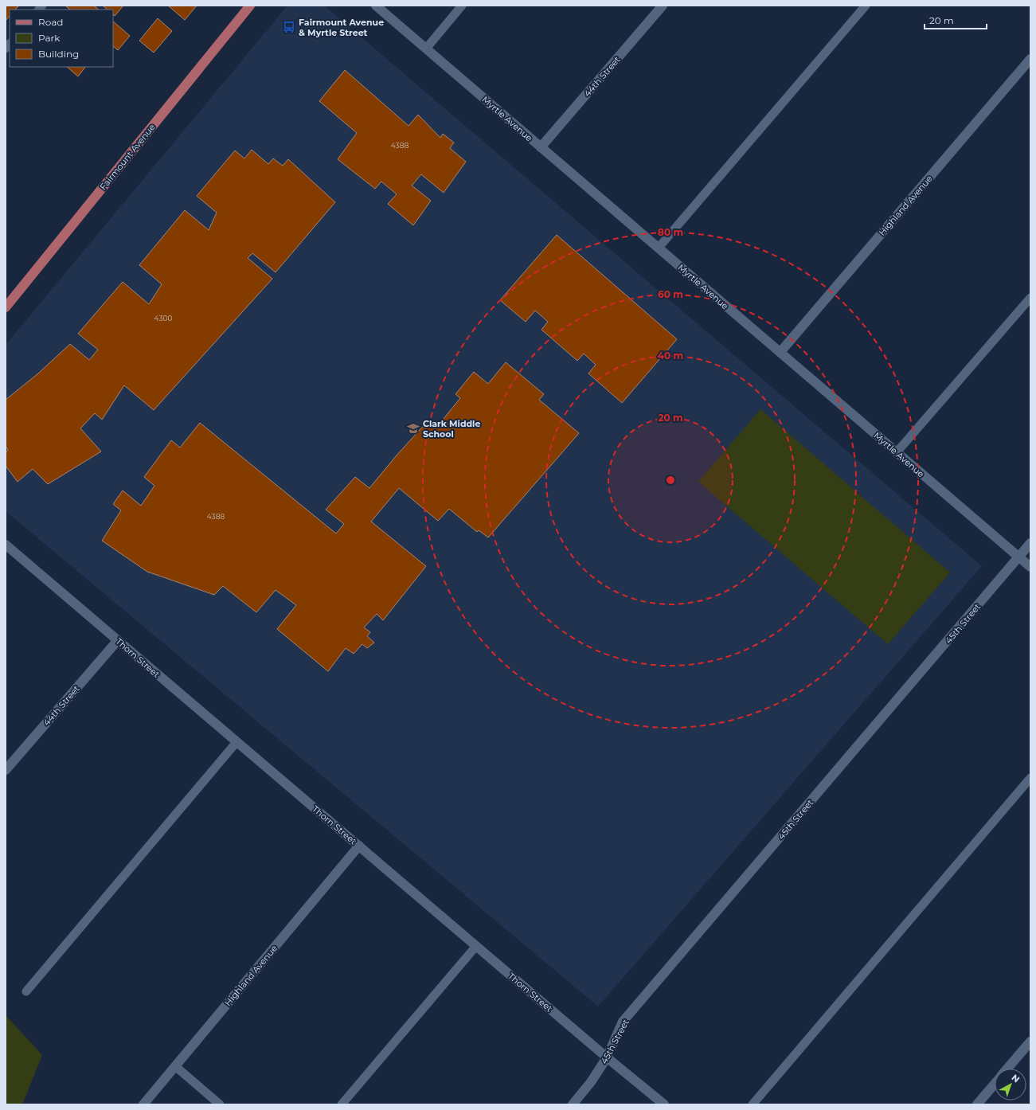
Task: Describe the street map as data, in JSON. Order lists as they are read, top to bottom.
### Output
{
  "streets": {
    "main road": ["Fairmount Avenue"],
    "street": [
      "44th Street",
      "Myrtle Avenue",
      "Highland Avenue",
      "45th Street",
      "Thorn Street"
    ]
  },
  "crossings": [
    ["44th Street", "Myrtle Avenue"],
    ["44th Street", "Thorn Street"],
    ["Myrtle Avenue", "Highland Avenue"],
    ["Myrtle Avenue", "45th Street"],
    ["Highland Avenue", "Thorn Street"],
    ["45th Street", "Thorn Street"]
  ],
  "places": {
    "bus stop": ["Fairmount Avenue & Myrtle Street"],
    "school or university": ["Clark Middle School"]
  },
  "house_numbers": ["4388", "4300", "4388"],
  "legend": ["Road", "Park", "Building"],
  "scale_bar": "20 m",
  "north": "top right",
  "rings": [
    "80 m",
    "60 m",
    "40 m",
    "20 m"
  ]
}
